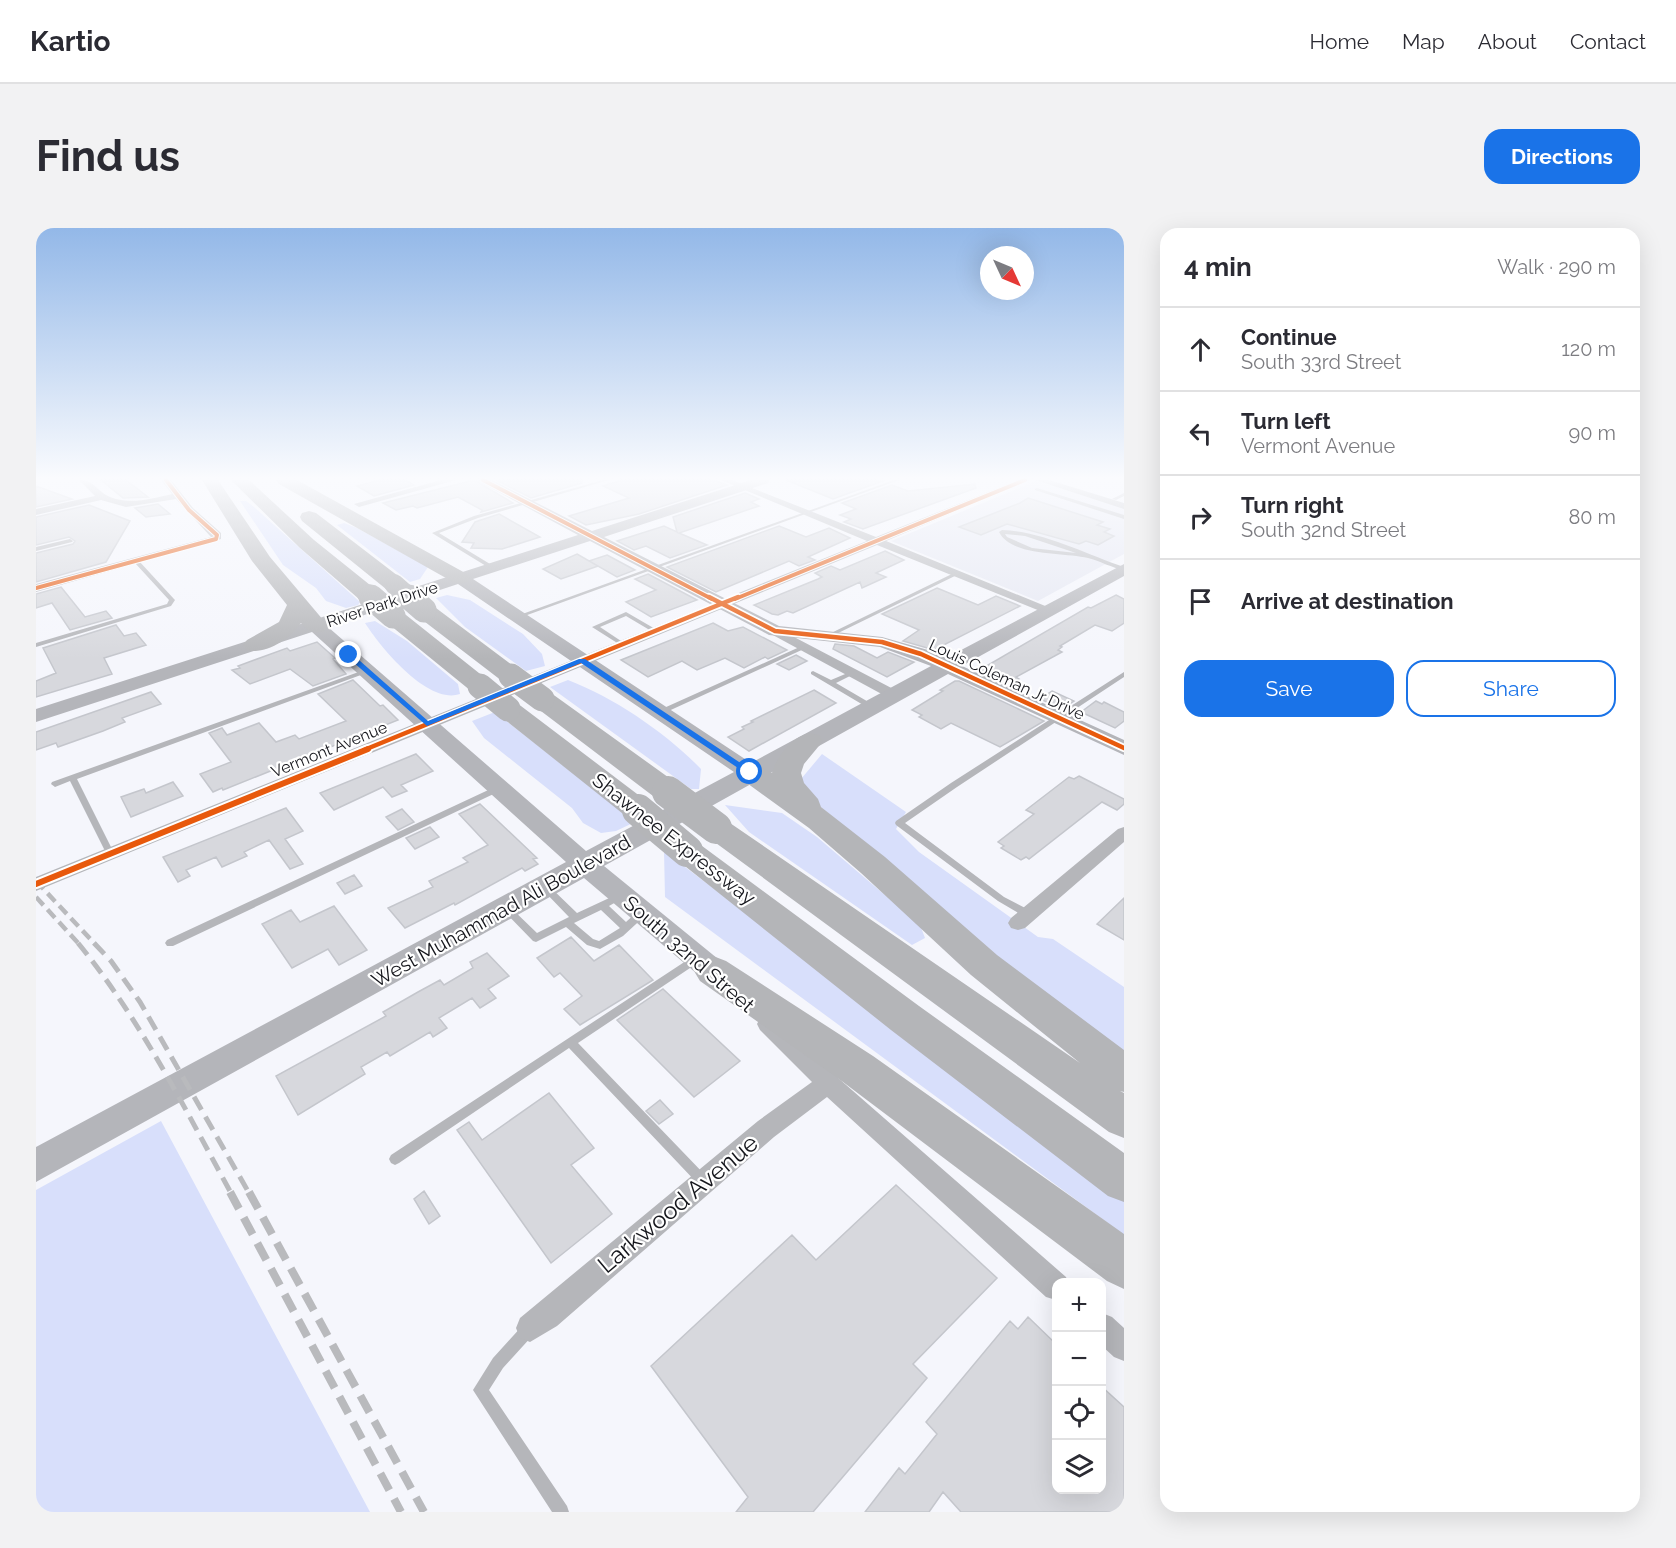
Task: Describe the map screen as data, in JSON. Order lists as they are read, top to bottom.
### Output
{
  "streets": {
    "highway": ["Shawnee Expressway"],
    "main road": [
      "River Park Drive",
      "Louis Coleman Jr Drive",
      "West Muhammad Ali Boulevard",
      "South 32nd Street"
    ],
    "street": ["Vermont Avenue", "Larkwood Avenue"]
  },
  "crossings": [
    ["River Park Drive", "Shawnee Expressway"],
    ["River Park Drive", "South 32nd Street"],
    ["Louis Coleman Jr Drive", "Vermont Avenue"],
    ["Louis Coleman Jr Drive", "West Muhammad Ali Boulevard"],
    ["Vermont Avenue", "South 32nd Street"],
    ["Shawnee Expressway", "West Muhammad Ali Boulevard"],
    ["West Muhammad Ali Boulevard", "South 32nd Street"],
    ["South 32nd Street", "Larkwood Avenue"]
  ],
  "north": "bottom right",
  "page": {
    "header": "Kartio",
    "nav": [
      "Home",
      "Map",
      "About",
      "Contact"
    ],
    "buttons": [
      "Directions",
      ["Save", "Share"]
    ],
    "title": "Find us",
    "heading": ["4 min", "Walk · 290 m"],
    "list": [
      ["Continue", "South 33rd Street", "120 m"],
      ["Turn left", "Vermont Avenue", "90 m"],
      ["Turn right", "South 32nd Street", "80 m"],
      "Arrive at destination"
    ],
    "map_buttons": ["+", "−"]
  }
}
